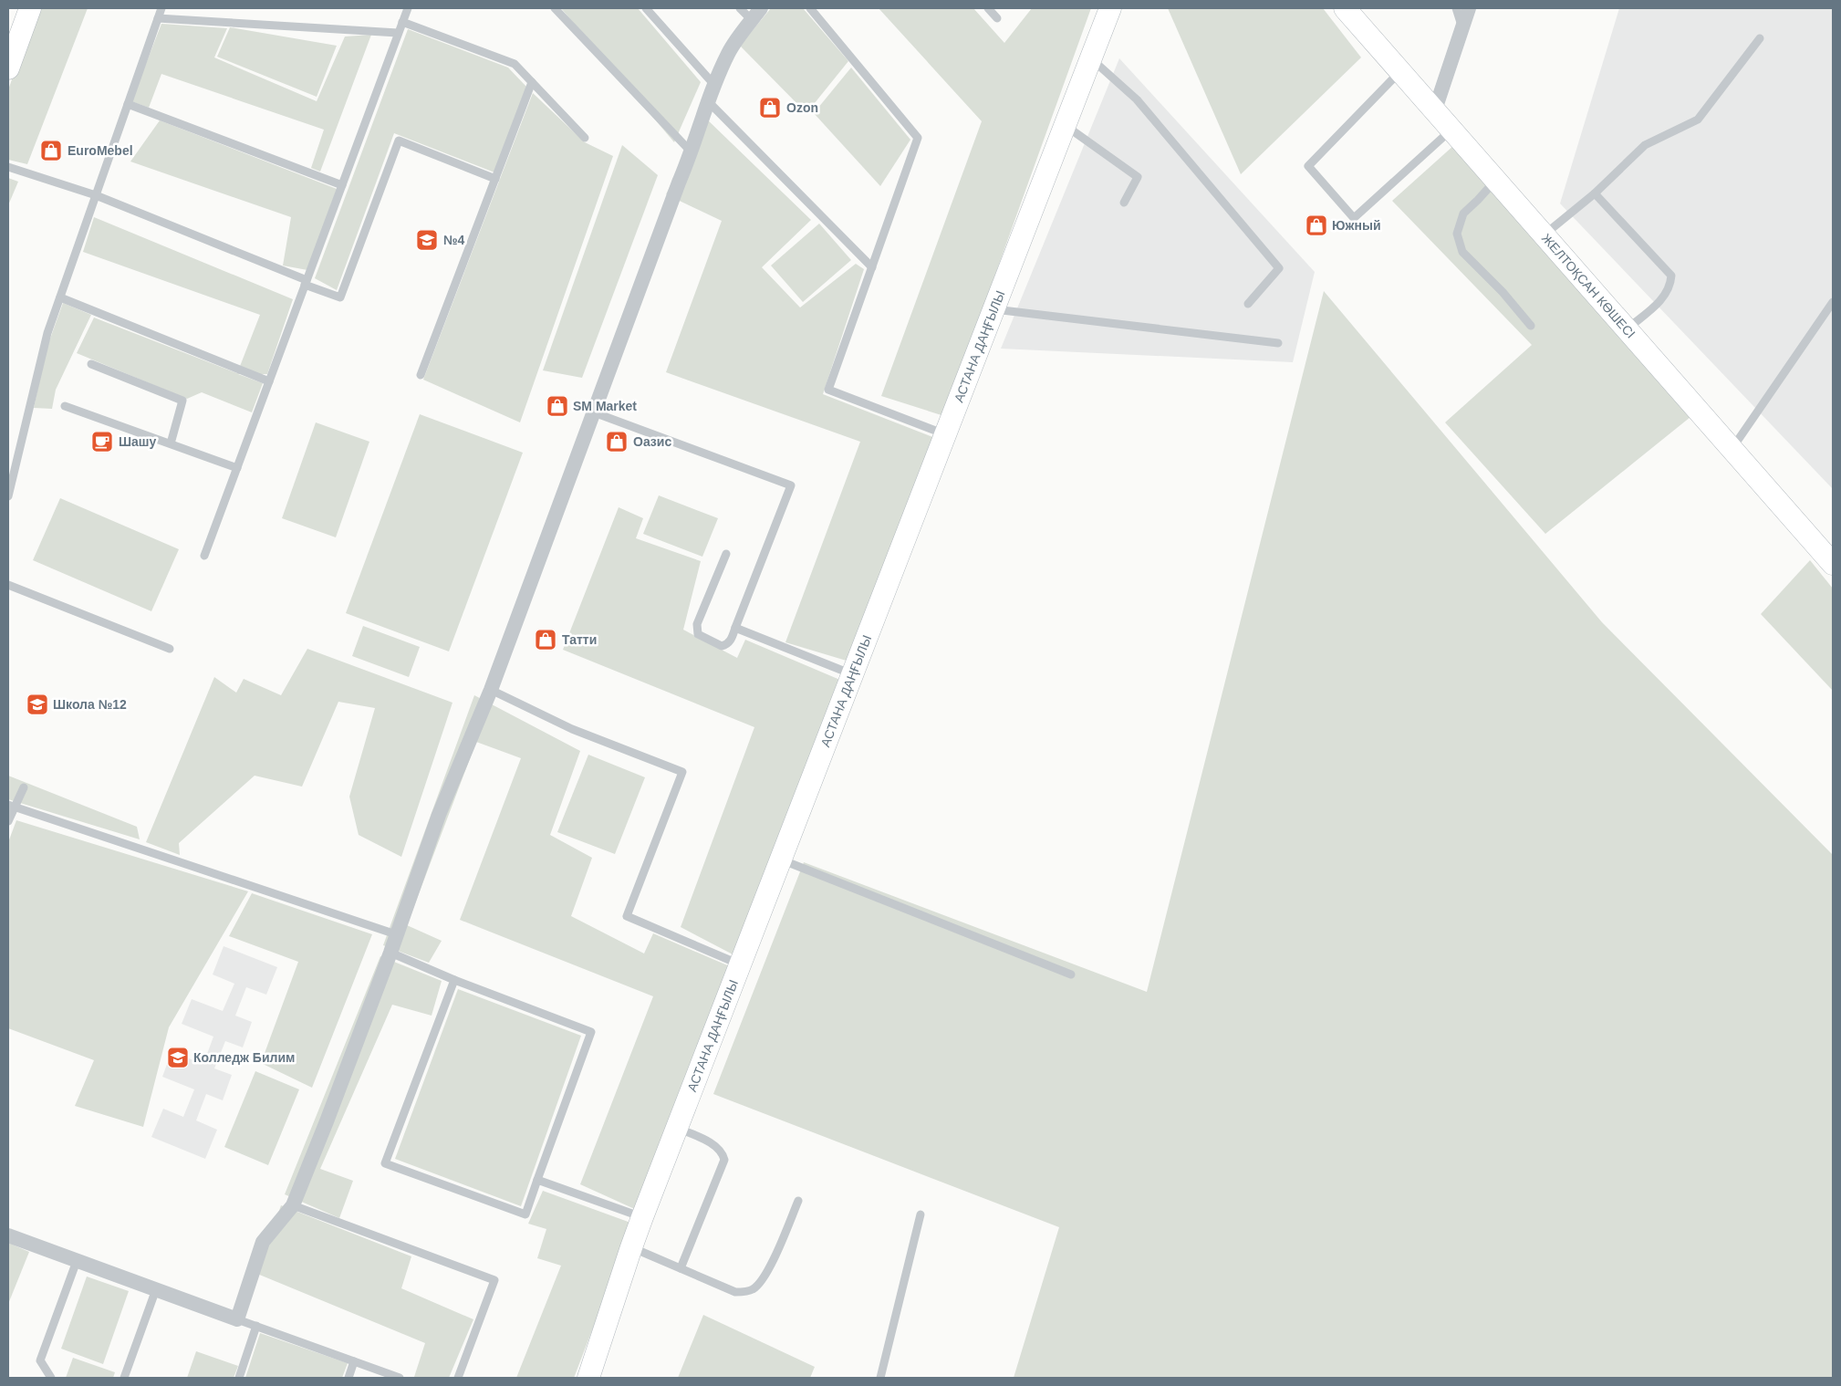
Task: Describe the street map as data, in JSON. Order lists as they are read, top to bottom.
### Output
{
  "streets": {
    "street": ["ЖЕЛТОҚСАН КӨШЕСІ", "АСТАНА ДАҢҒЫЛЫ"]
  },
  "places": {
    "shop": [
      "Ozon",
      "EuroMebel",
      "Южный",
      "SM Market",
      "Оазис",
      "Татти"
    ],
    "school or university": ["№4", "Школа №12", "Колледж Билим"],
    "cafe": ["Шашу"]
  }
}
